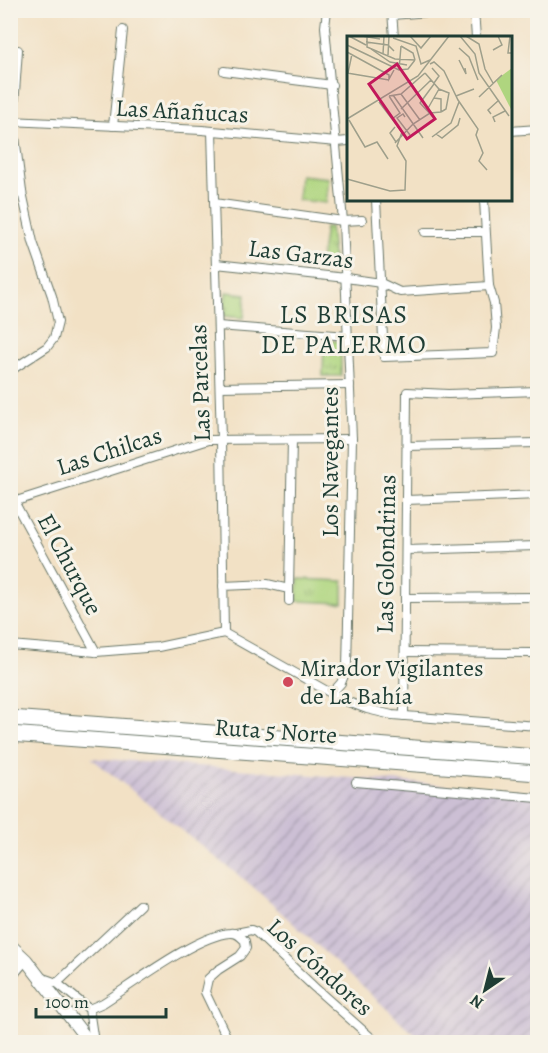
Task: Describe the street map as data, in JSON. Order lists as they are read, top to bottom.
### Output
{
  "streets": {
    "highway": ["Ruta 5 Norte"],
    "street": [
      "Las Añañucas",
      "Las Garzas",
      "Las Parcelas",
      "Las Chilcas",
      "Los Navegantes",
      "Las Golondrinas",
      "El Churque",
      "Los Cóndores"
    ]
  },
  "crossings": [
    ["Las Añañucas", "Las Parcelas"],
    ["Las Añañucas", "Los Navegantes"],
    ["Las Garzas", "Las Parcelas"],
    ["Las Garzas", "Los Navegantes"],
    ["Las Parcelas", "Las Chilcas"],
    ["Las Chilcas", "Los Navegantes"],
    ["Las Chilcas", "El Churque"]
  ],
  "districts": ["LS BRISAS DE PALERMO"],
  "places": ["Mirador Vigilantes de La Bahía"],
  "scale_bar": "100 m",
  "north": "bottom left"
}
